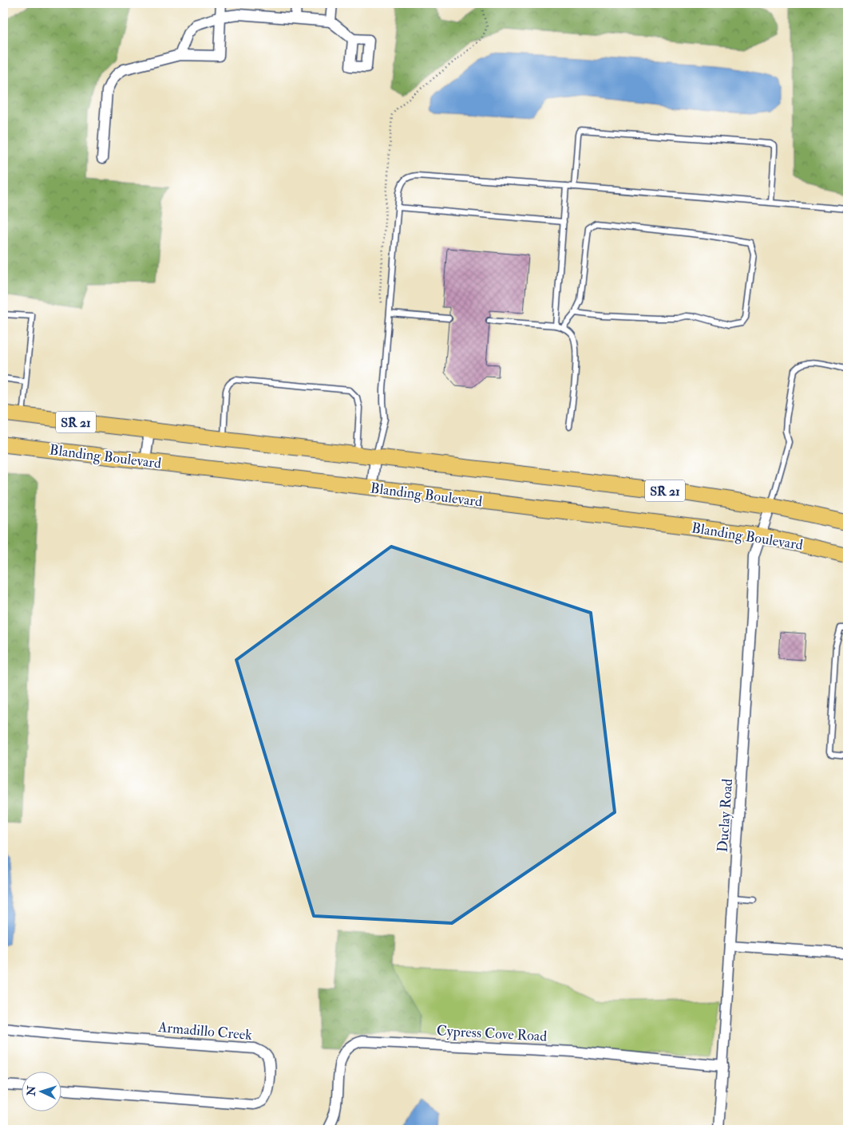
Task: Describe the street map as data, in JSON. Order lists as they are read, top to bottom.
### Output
{
  "streets": {
    "main road": ["SR 21", "Blanding Boulevard"],
    "street": ["Duclay Road", "Armadillo Creek", "Cypress Cove Road"]
  },
  "crossings": [
    ["SR 21", "Duclay Road"],
    ["Blanding Boulevard", "Duclay Road"],
    ["Duclay Road", "Cypress Cove Road"]
  ],
  "north": "left"
}
